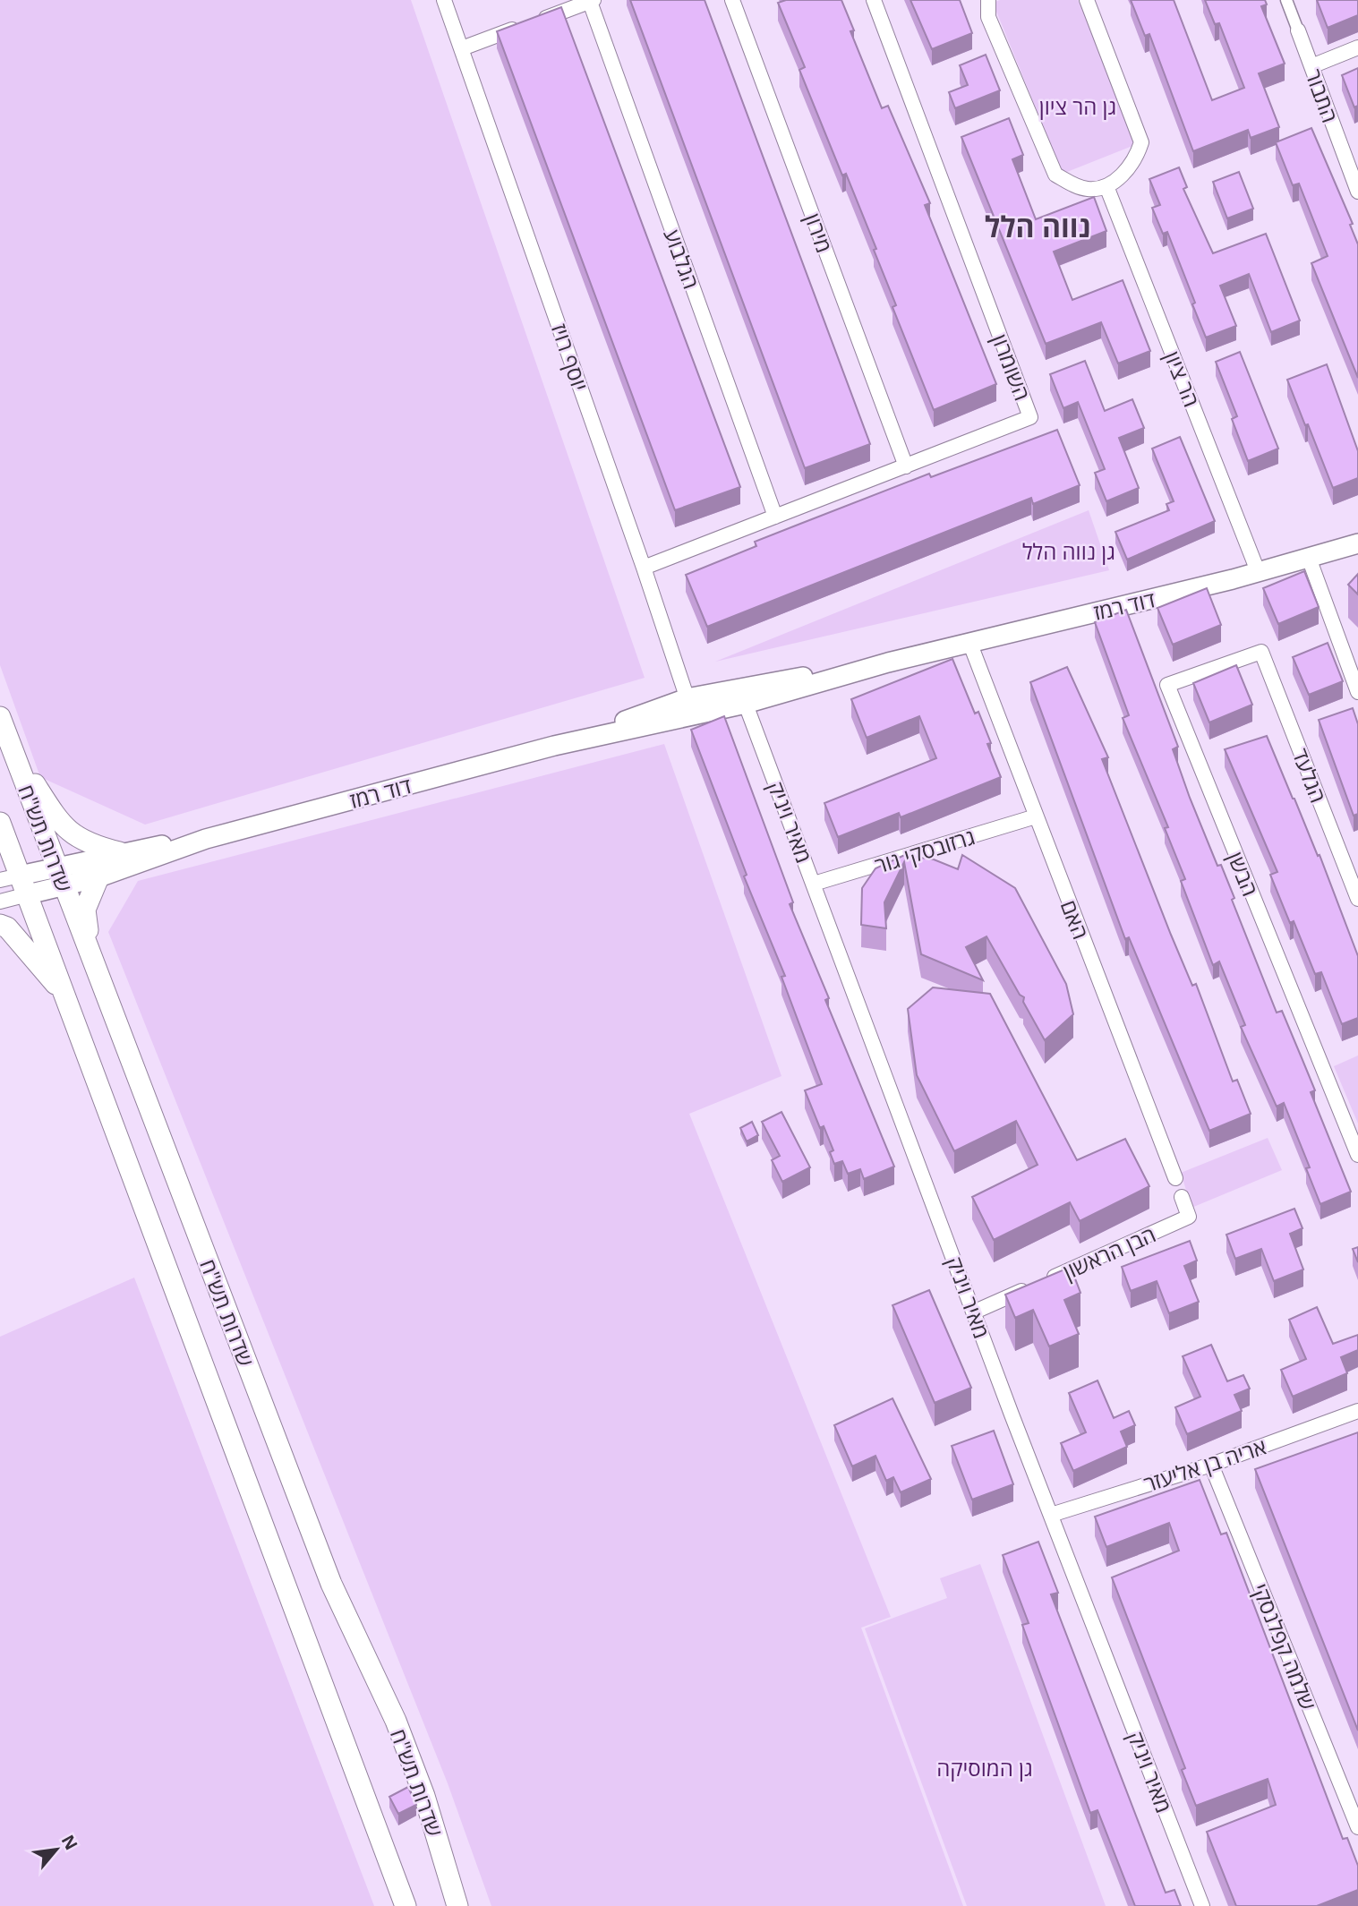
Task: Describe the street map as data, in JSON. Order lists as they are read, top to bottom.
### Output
{
  "streets": {
    "main road": ["שדרות תש\"ח"],
    "street": [
      "התבור",
      "מירון",
      "הגלבוע",
      "יוסף רויז",
      "השומרון",
      "הר ציון",
      "דוד רמז",
      "הגלעד",
      "מאיר ויניק",
      "גרזובסקי גור",
      "הבשן",
      "האם",
      "הבן הראשון",
      "אריה בן אליעזר",
      "שלמה קפלנסקי"
    ]
  },
  "crossings": [
    ["מירון", "השומרון"],
    ["הגלבוע", "השומרון"],
    ["יוסף רויז", "השומרון"],
    ["יוסף רויז", "דוד רמז"],
    ["הר ציון", "דוד רמז"],
    ["דוד רמז", "מאיר ויניק"],
    ["דוד רמז", "שדרות תש\"ח"],
    ["דוד רמז", "האם"],
    ["הגלעד", "הבשן"],
    ["מאיר ויניק", "גרזובסקי גור"],
    ["מאיר ויניק", "הבן הראשון"],
    ["מאיר ויניק", "אריה בן אליעזר"],
    ["גרזובסקי גור", "האם"],
    ["האם", "הבן הראשון"],
    ["אריה בן אליעזר", "שלמה קפלנסקי"]
  ],
  "districts": ["נווה הלל"],
  "parks": ["גן הר ציון", "גן נווה הלל", "גן המוסיקה"],
  "north": "top right"
}
